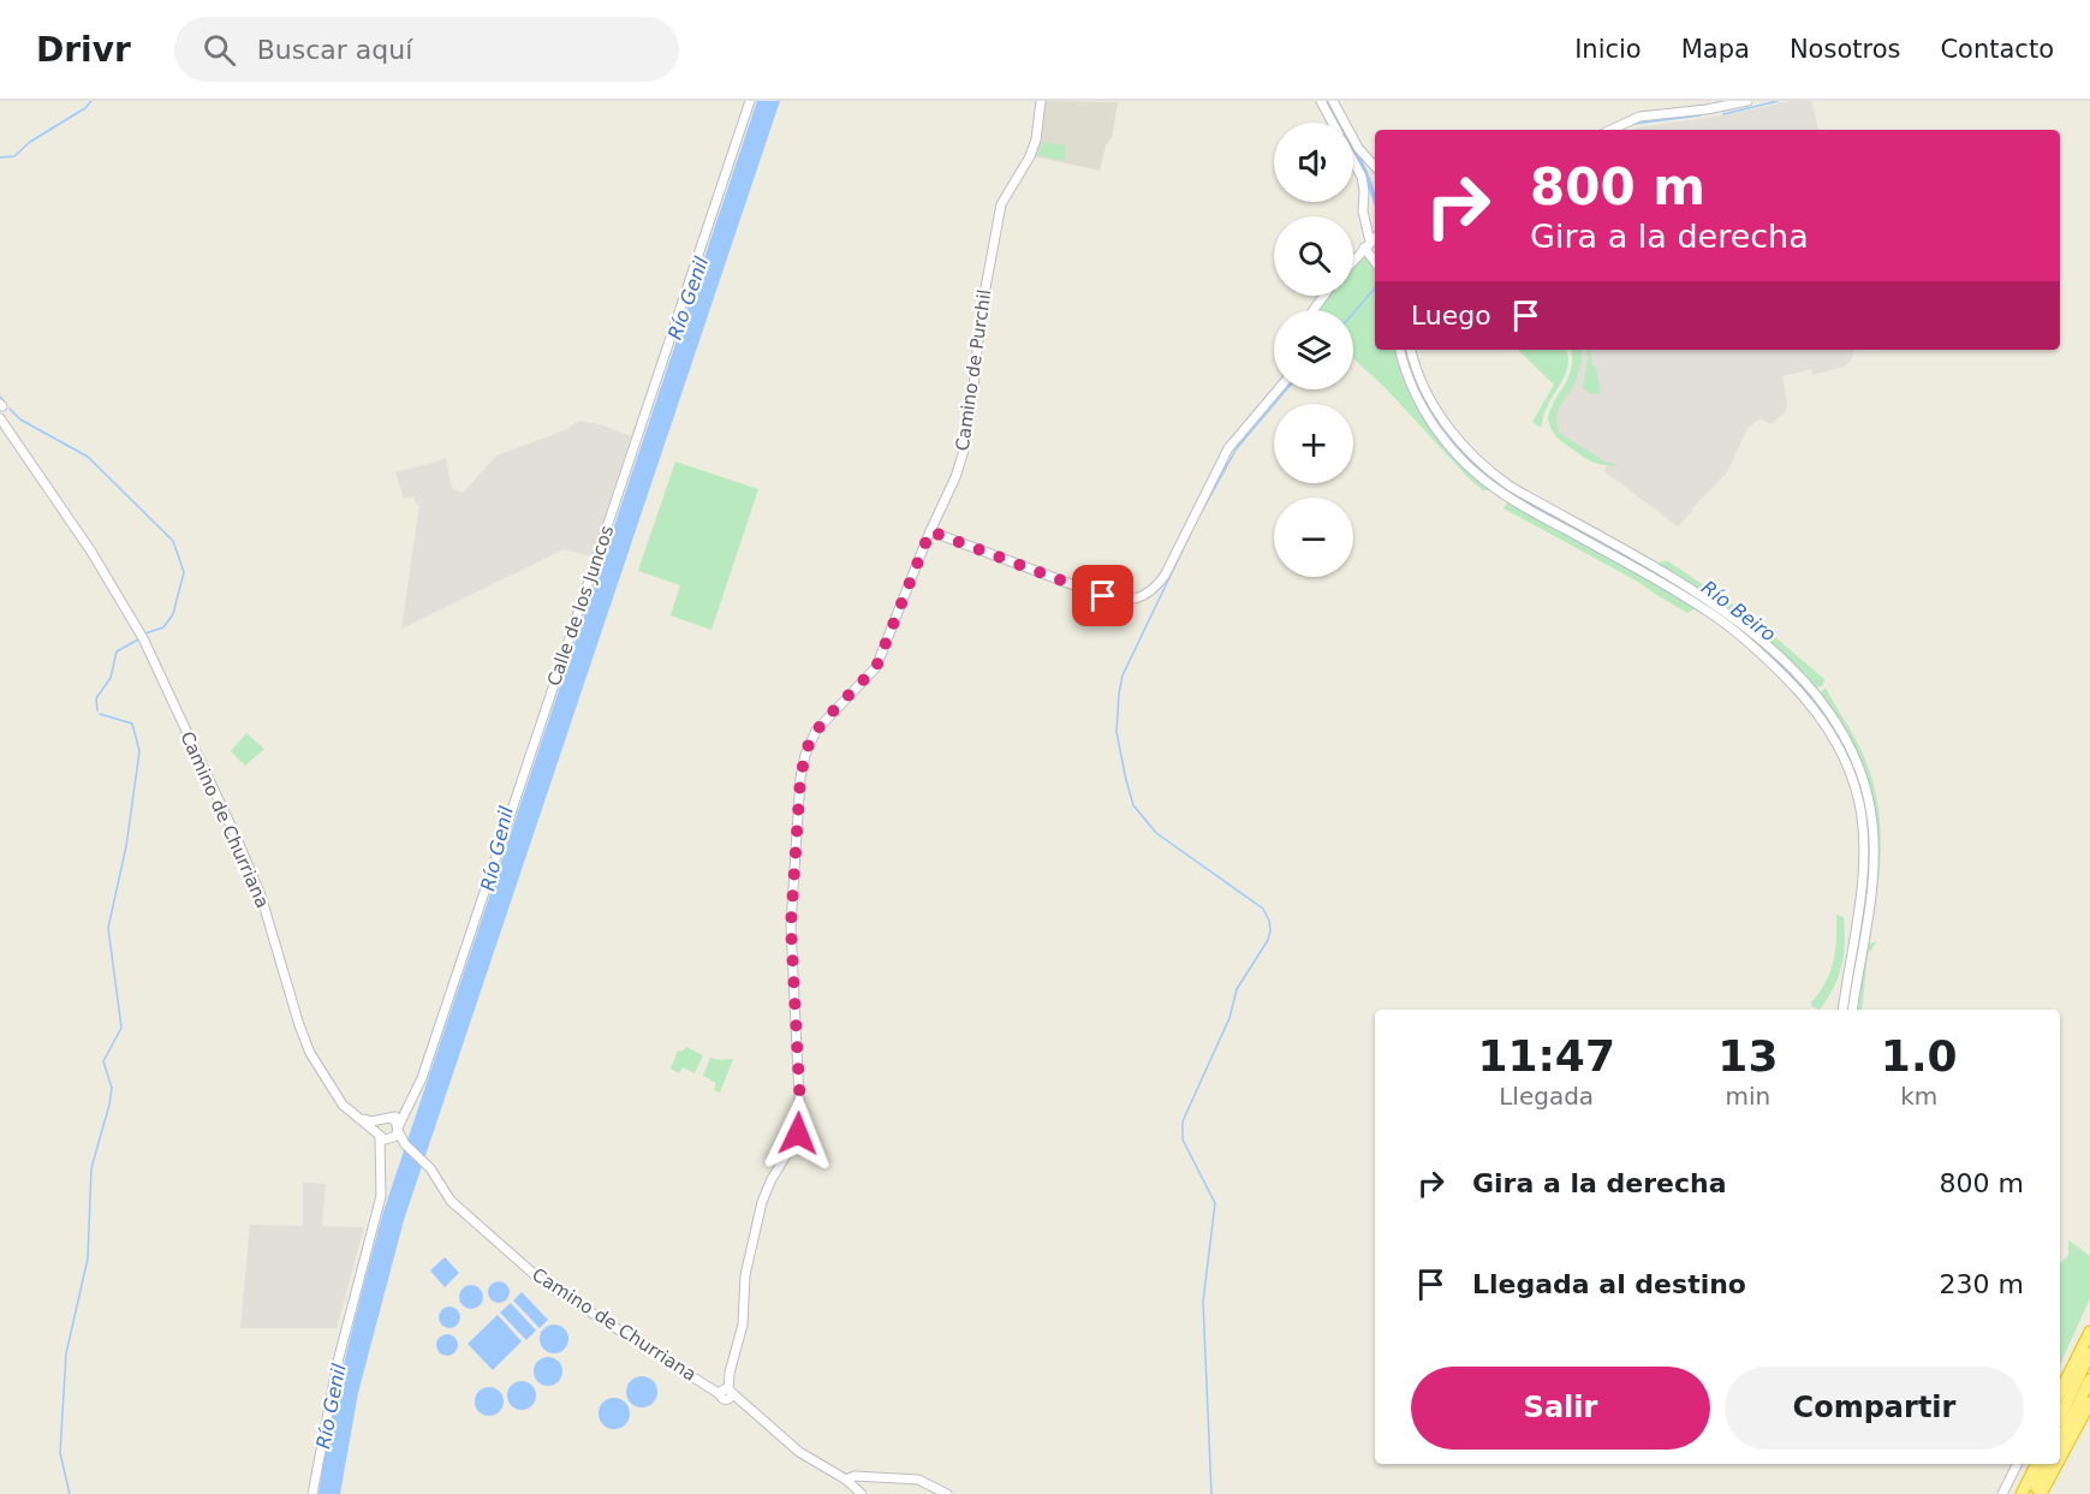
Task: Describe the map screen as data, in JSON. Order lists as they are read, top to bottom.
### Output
{
  "streets": {
    "street": ["Camino de Purchil", "Calle de los Juncos", "Camino de Churriana"]
  },
  "crossings": [
    ["Camino de Purchil", "Camino de Churriana"],
    ["Calle de los Juncos", "Camino de Churriana"]
  ],
  "water": ["Río Genil", "Río Beiro"],
  "page": {
    "header": "Drivr",
    "search": "Buscar aquí",
    "nav": [
      "Inicio",
      "Mapa",
      "Nosotros",
      "Contacto"
    ],
    "map_buttons": ["+", "−"],
    "turn": ["800 m", "Gira a la derecha"],
    "then": "Luego",
    "eta": [
      "11:47",
      "Llegada",
      "13",
      "min",
      "1.0",
      "km"
    ],
    "list": [
      {
        "name": "Gira a la derecha",
        "value": "800 m"
      },
      {
        "name": "Llegada al destino",
        "value": "230 m"
      }
    ],
    "buttons": ["Salir", "Compartir"]
  }
}
